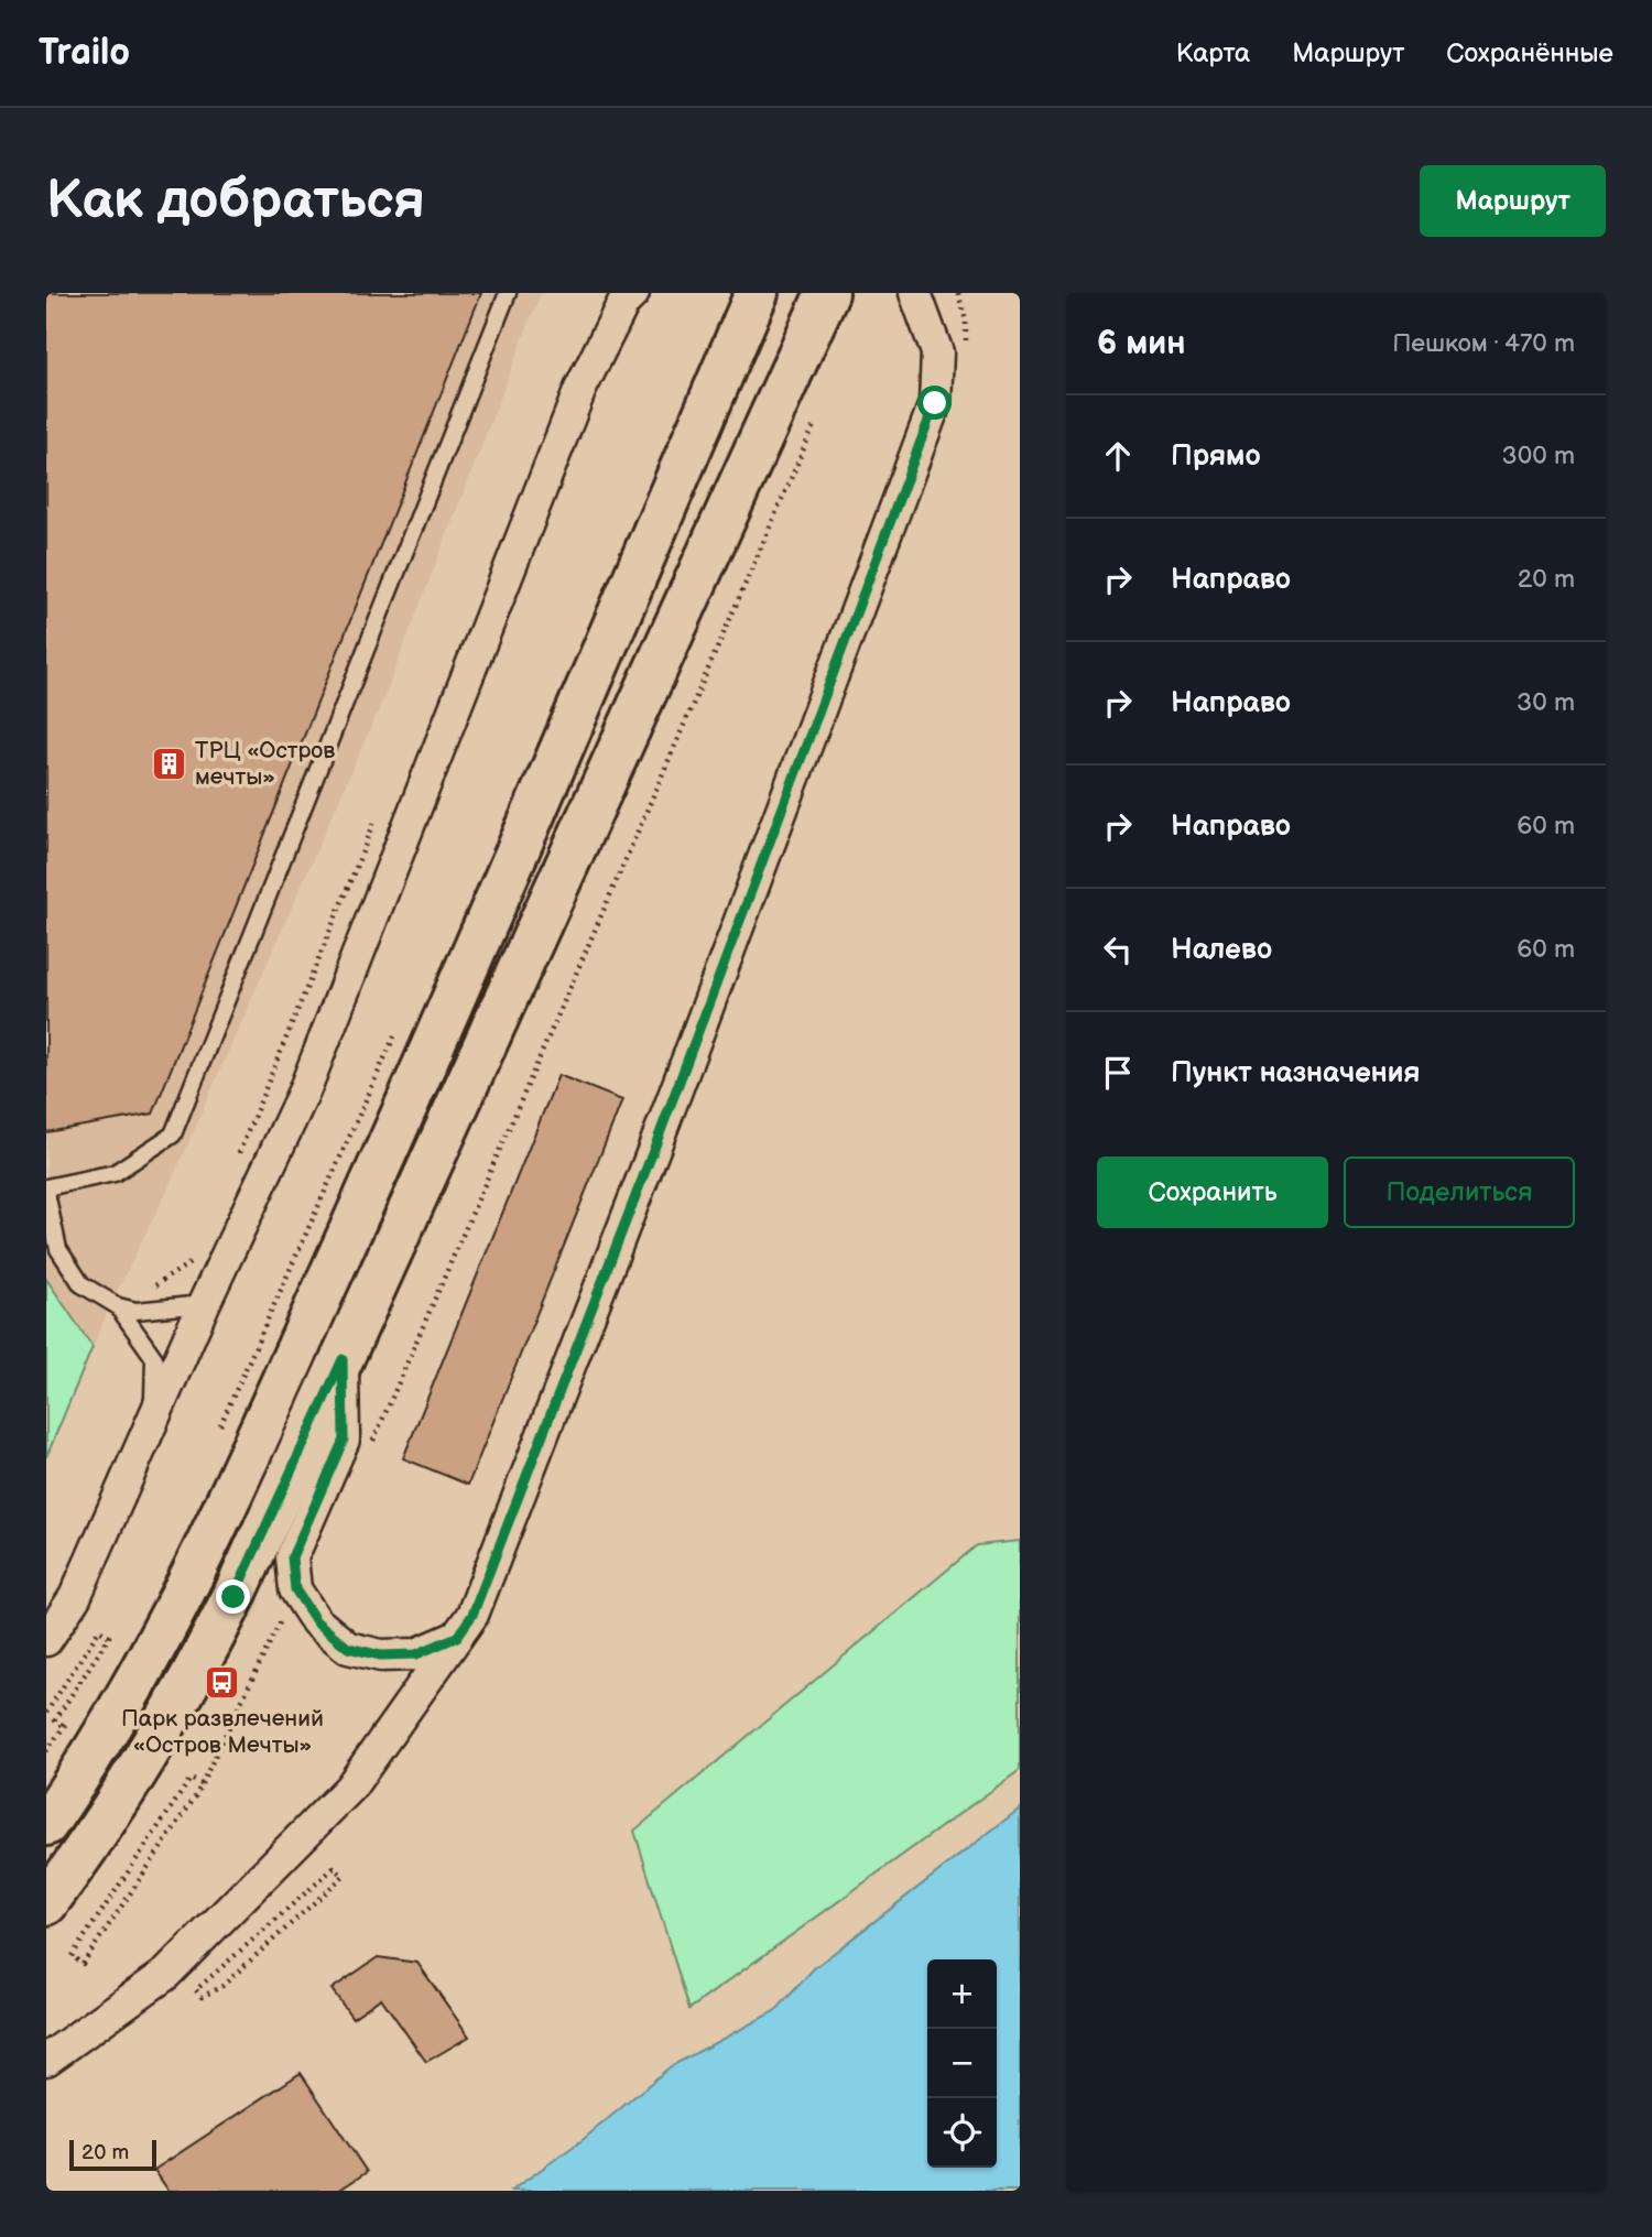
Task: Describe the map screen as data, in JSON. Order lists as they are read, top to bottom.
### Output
{
  "places": {
    "building": ["ТРЦ «Остров мечты»"],
    "bus stop": ["Парк развлечений «Остров Мечты»"]
  },
  "scale_bar": "20 m",
  "page": {
    "header": "Trailo",
    "nav": ["Карта", "Маршрут", "Сохранённые"],
    "buttons": [
      "Маршрут",
      ["Сохранить", "Поделиться"]
    ],
    "title": "Как добраться",
    "heading": ["6 мин", "Пешком · 470 m"],
    "list": [
      ["Прямо", "300 m"],
      ["Направо", "20 m"],
      ["Направо", "30 m"],
      ["Направо", "60 m"],
      ["Налево", "60 m"],
      "Пункт назначения"
    ],
    "map_buttons": ["+", "−"],
    "scale": "20 m"
  }
}
